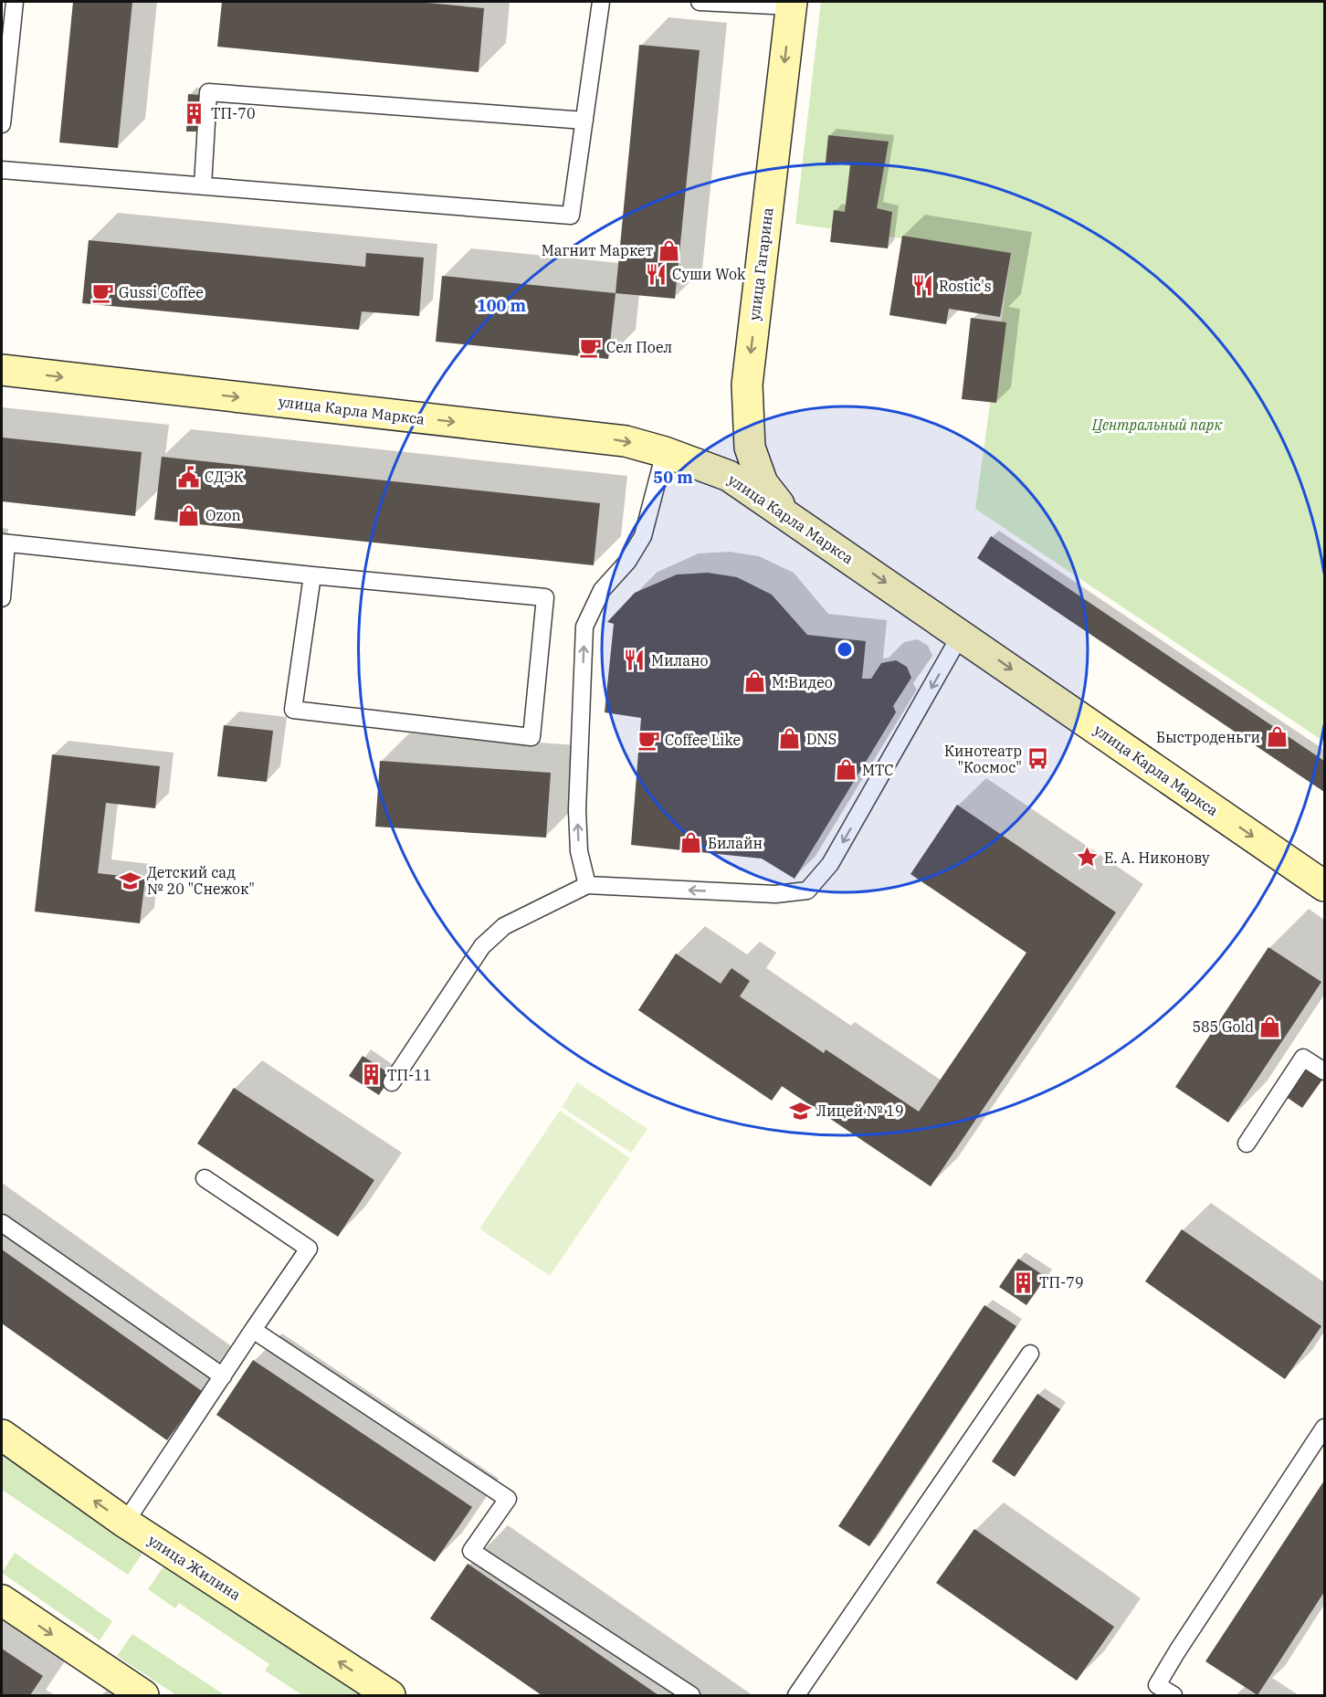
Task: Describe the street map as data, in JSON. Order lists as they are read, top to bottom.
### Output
{
  "streets": {
    "main road": ["улица Гагарина", "улица Карла Маркса", "улица Жилина"]
  },
  "crossings": [
    ["улица Гагарина", "улица Карла Маркса"]
  ],
  "one_way": ["улица Гагарина", "улица Карла Маркса"],
  "parks": ["Центральный парк"],
  "places": {
    "building": ["ТП-70", "ТП-11", "ТП-79"],
    "shop": [
      "Магнит Маркет",
      "Ozon",
      "М.Видео",
      "Быстроденьги",
      "DNS",
      "МТС",
      "Билайн",
      "585 Gold"
    ],
    "restaurant": ["Суши Wok", "Rostic's", "Милано"],
    "cafe": ["Gussi Coffee", "Сел Поел", "Coffee Like"],
    "public building": ["СДЭК"],
    "bus stop": ["Кинотеатр \"Космос\""],
    "place": ["Е. А. Никонову"],
    "school or university": ["Детский сад № 20 \"Снежок\"", "Лицей № 19"]
  },
  "rings": ["100 m", "50 m"]
}
